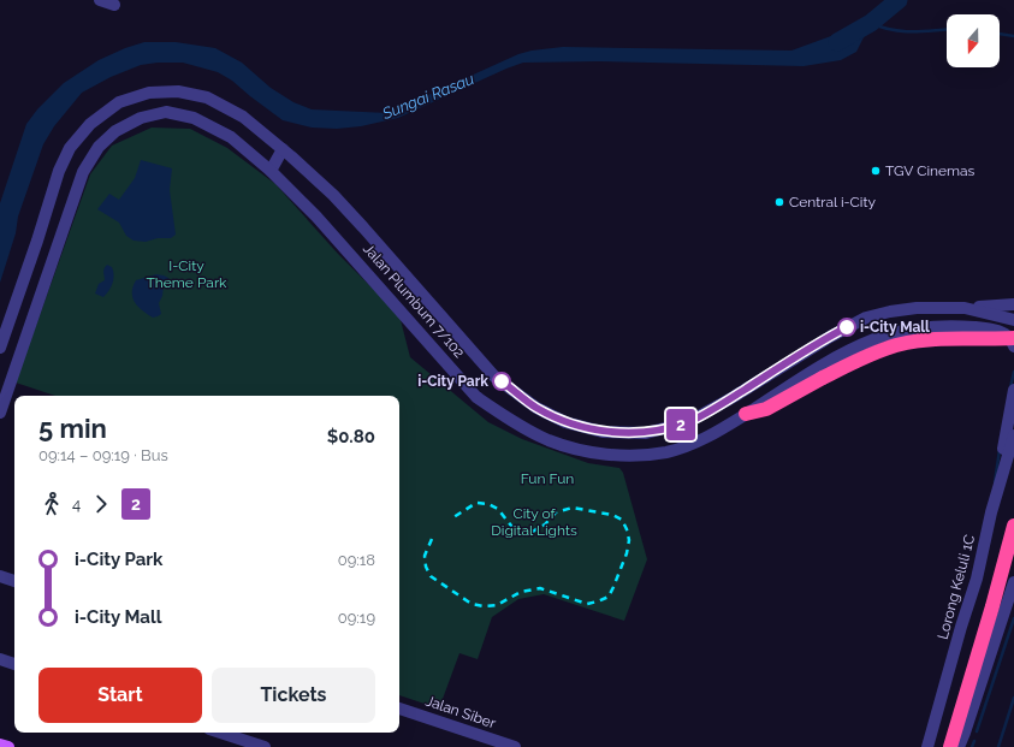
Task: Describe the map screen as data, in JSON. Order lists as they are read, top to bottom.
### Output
{
  "streets": {
    "street": ["Jalan Plumbum 7/102", "Lorong Keluli 1C", "Jalan Siber"]
  },
  "water": ["Sungai Rasau"],
  "parks": ["I-City Theme Park", "Fun Fun", "City of Digital Lights"],
  "places": [
    "TGV Cinemas",
    "Central i-City",
    "i-City Mall",
    "i-City Park"
  ],
  "lines": ["bus line 2"],
  "north": "bottom",
  "page": {
    "on_map": "2",
    "heading": ["5 min", "09:14 – 09:19 · Bus", "$0.80"],
    "legs": ["4", "2"],
    "list": [
      {
        "name": "i-City Park",
        "value": "09:18"
      },
      {
        "name": "i-City Mall",
        "value": "09:19"
      }
    ],
    "buttons": ["Start", "Tickets"]
  }
}
